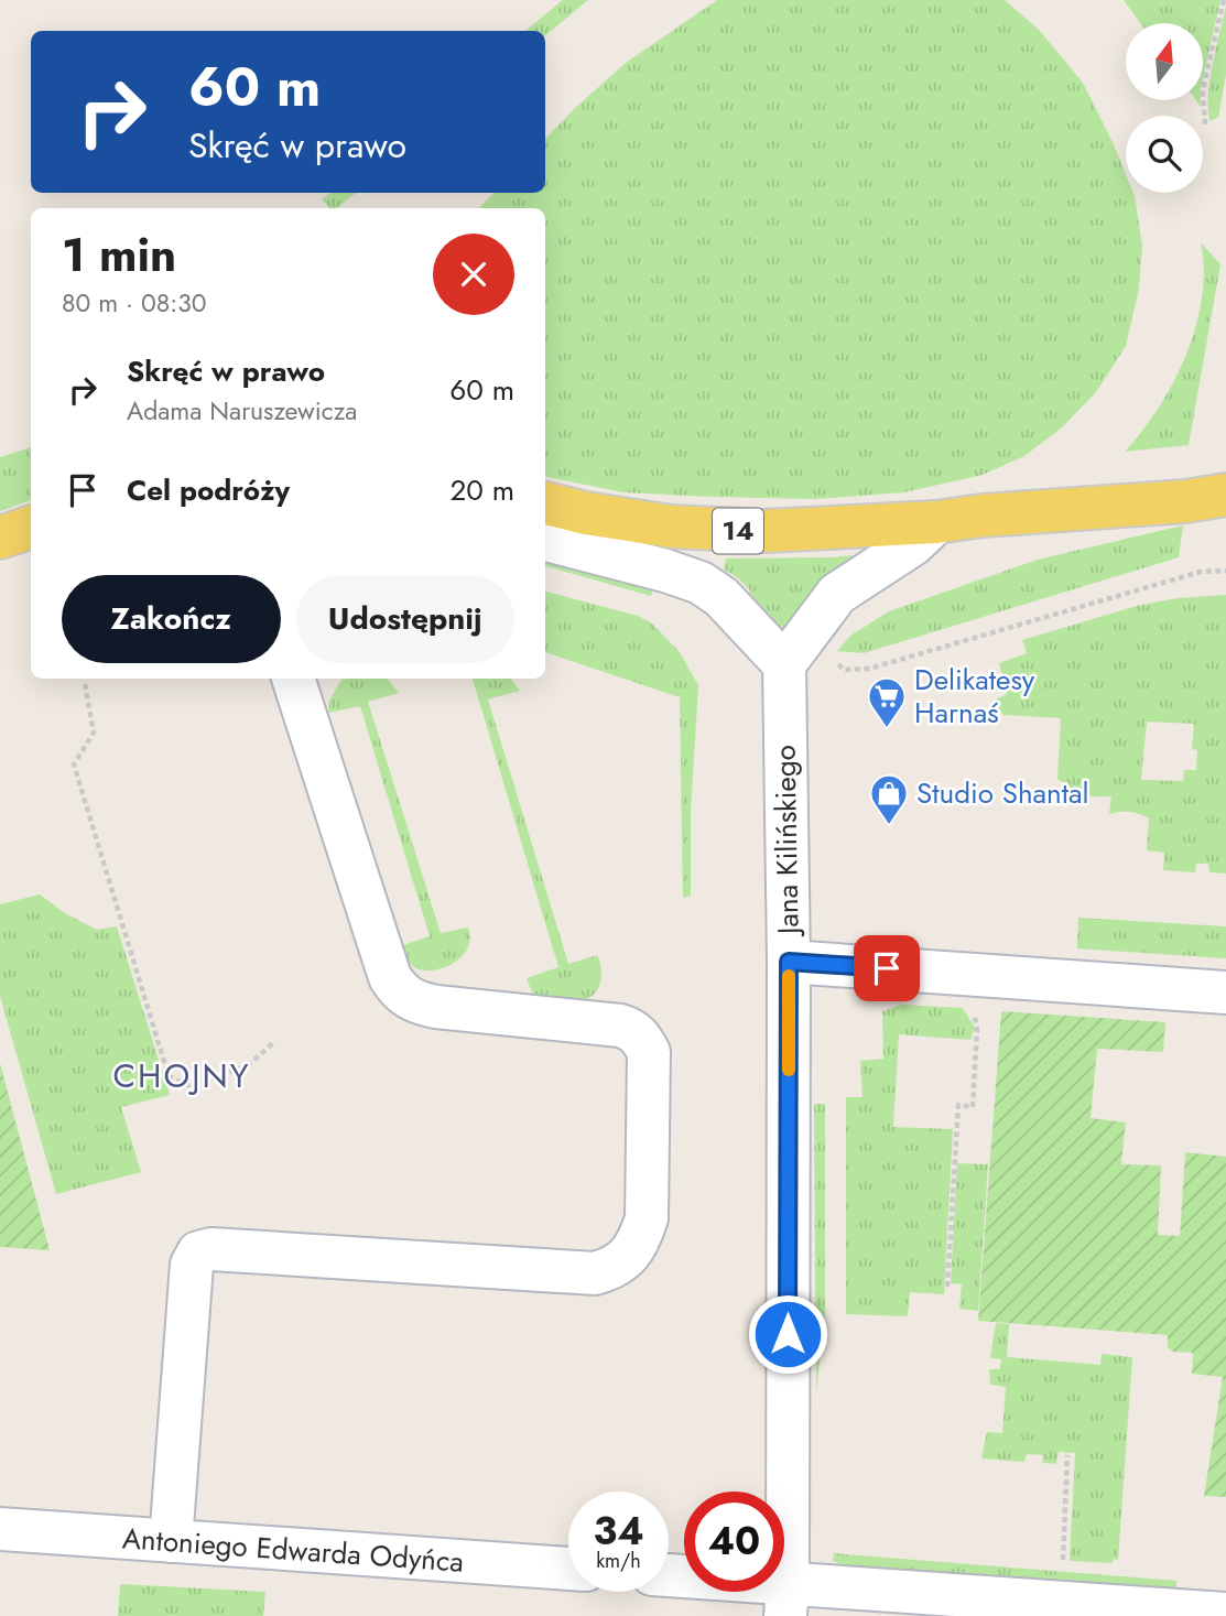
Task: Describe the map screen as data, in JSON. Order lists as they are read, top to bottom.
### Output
{
  "streets": {
    "main road": ["14"],
    "street": ["Jana Kilińskiego", "Antoniego Edwarda Odyńca"]
  },
  "districts": ["CHOJNY"],
  "places": {
    "supermarket": ["Delikatesy Harnaś"],
    "shop": ["Studio Shantal"]
  },
  "north": "top",
  "page": {
    "turn": ["60 m", "Skręć w prawo"],
    "heading": ["1 min", "80 m · 08:30"],
    "list": [
      {
        "name": "Skręć w prawo",
        "note": "Adama Naruszewicza",
        "value": "60 m"
      },
      {
        "name": "Cel podróży",
        "value": "20 m"
      }
    ],
    "buttons": ["Zakończ", "Udostępnij"],
    "speed": "34 km/h",
    "limit": "40"
  }
}
